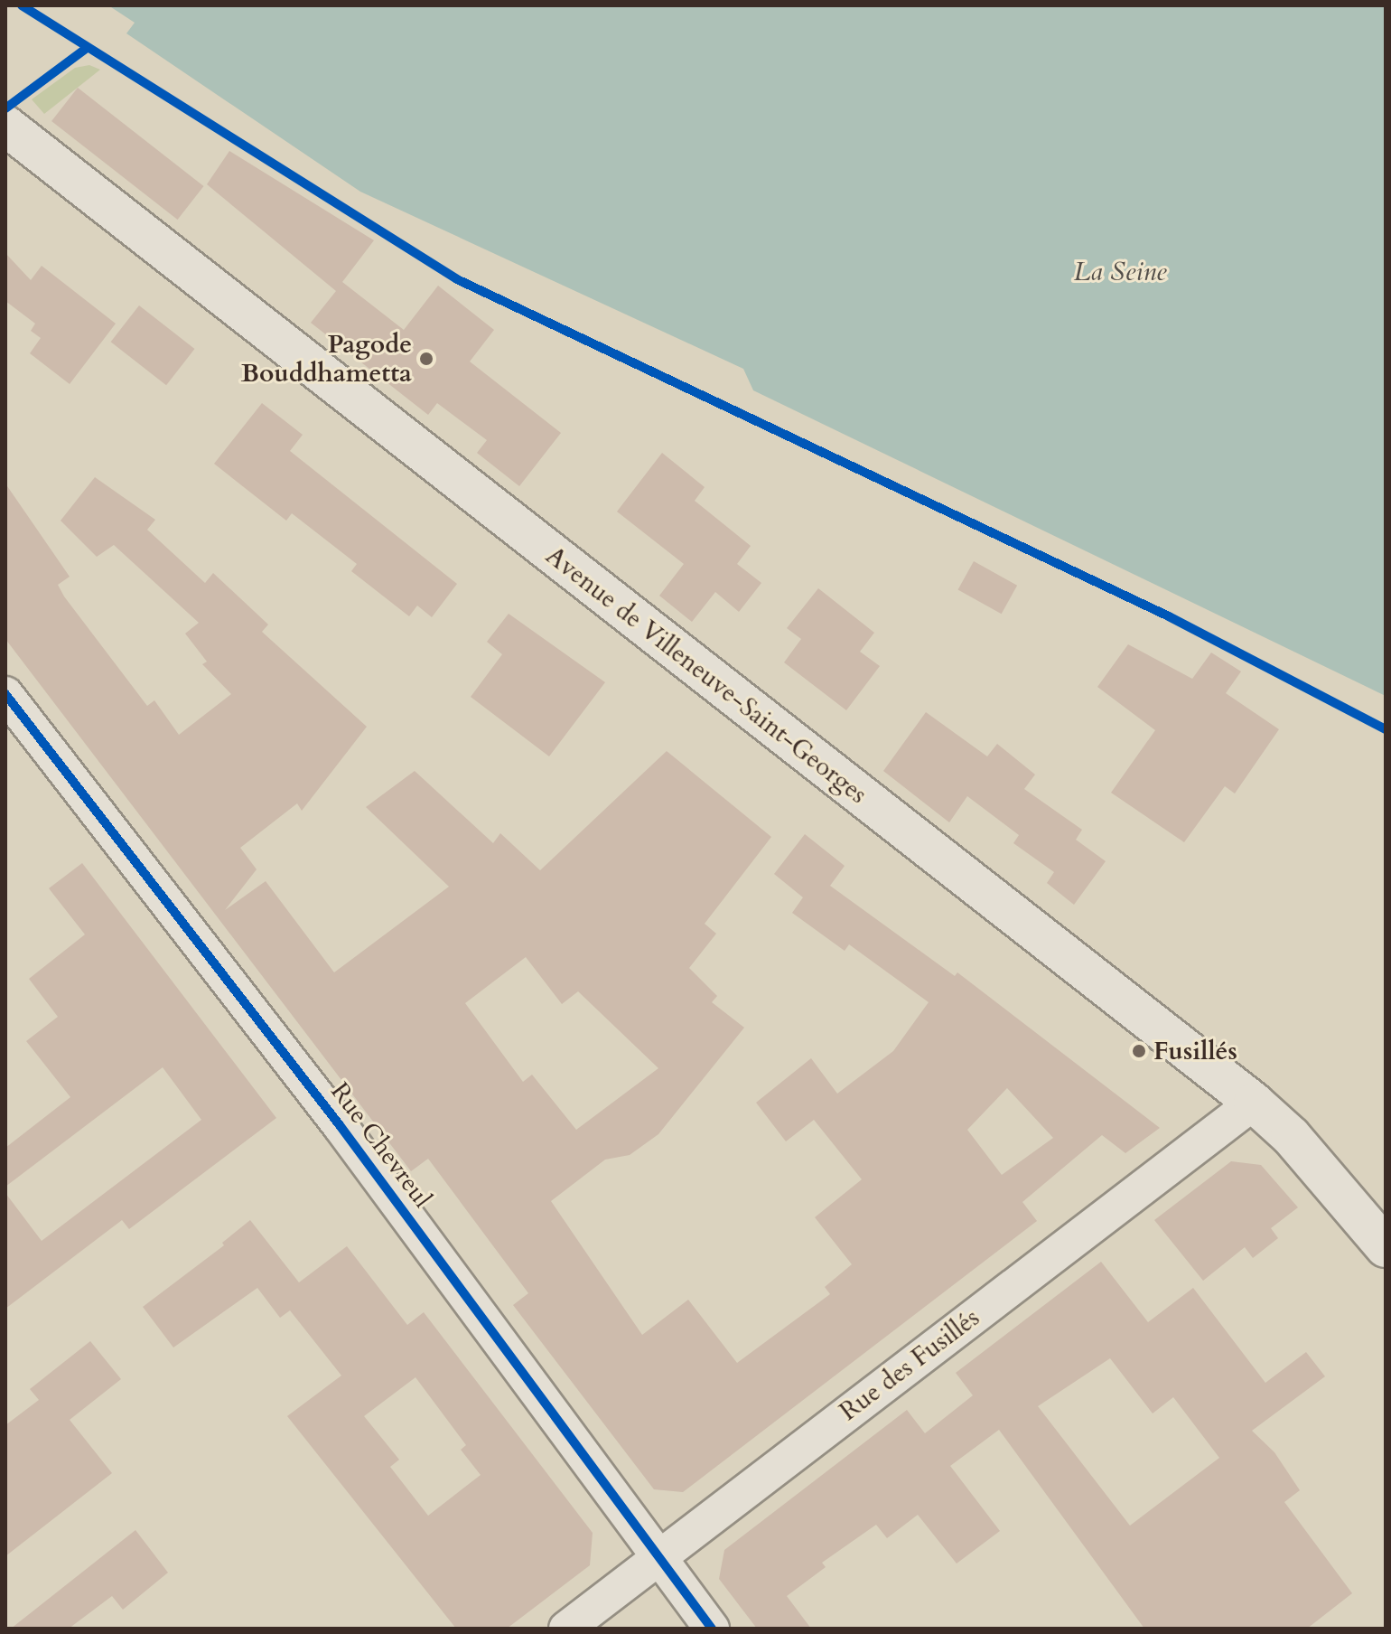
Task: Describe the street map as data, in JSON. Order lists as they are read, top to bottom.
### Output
{
  "streets": {
    "main road": ["Avenue de Villeneuve-Saint-Georges"],
    "street": ["Rue Chevreul", "Rue des Fusillés"]
  },
  "crossings": [
    ["Avenue de Villeneuve-Saint-Georges", "Rue des Fusillés"],
    ["Rue Chevreul", "Rue des Fusillés"]
  ],
  "water": ["La Seine"],
  "places": ["Pagode Bouddhametta", "Fusillés"]
}
